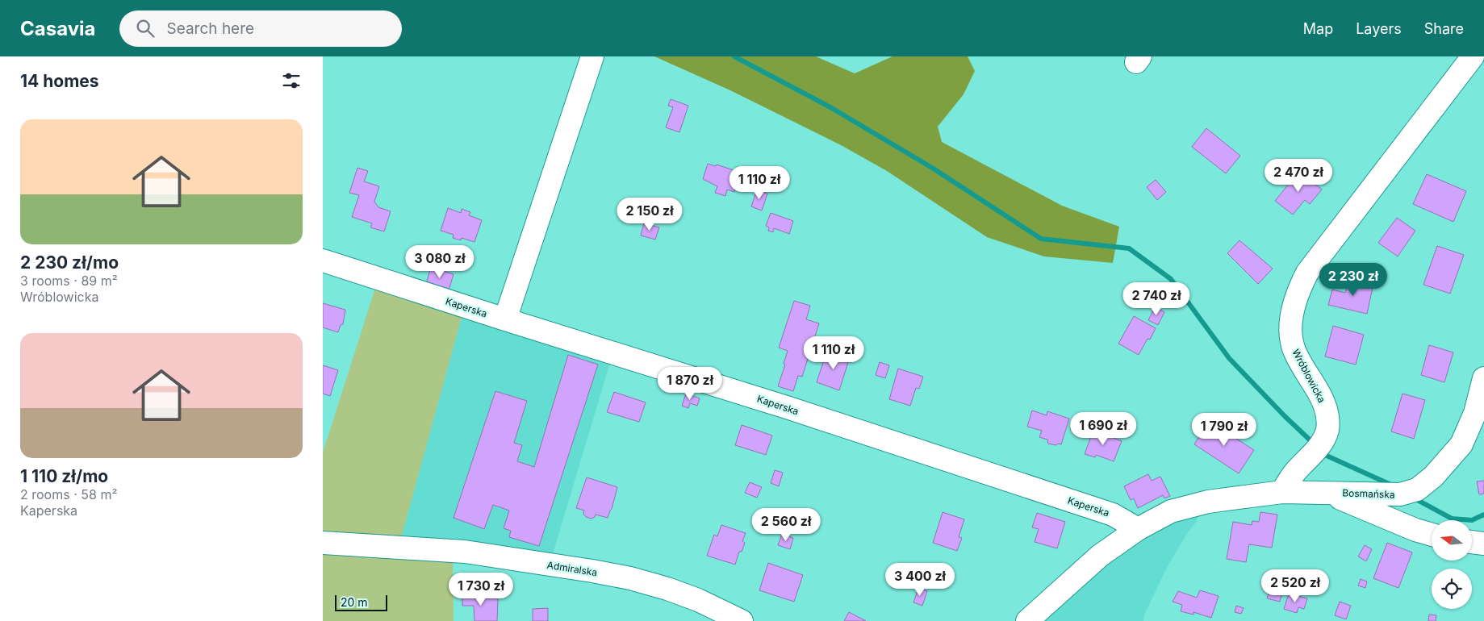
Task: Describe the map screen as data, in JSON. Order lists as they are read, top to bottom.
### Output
{
  "streets": {
    "street": [
      "Kaperska",
      "Wróblowicka",
      "Bosmańska",
      "Admiralska"
    ]
  },
  "crossings": [
    ["Wróblowicka", "Bosmańska"]
  ],
  "scale_bar": "20 m",
  "north": "left",
  "page": {
    "header": "Casavia",
    "search": "Search here",
    "nav": ["Map", "Layers", "Share"],
    "heading": "14 homes",
    "list": [
      {
        "name": "2 230 zł/mo",
        "note": "3 rooms · 89 m² · Wróblowicka"
      },
      {
        "name": "1 110 zł/mo",
        "note": "2 rooms · 58 m² · Kaperska"
      }
    ],
    "price": [
      "2 470 zł",
      "1 110 zł",
      "2 150 zł",
      "3 080 zł",
      "2 230 zł",
      "2 740 zł",
      "1 110 zł",
      "1 870 zł",
      "1 690 zł",
      "1 790 zł",
      "2 560 zł",
      "3 400 zł",
      "2 520 zł",
      "1 730 zł"
    ],
    "scale": "20 m"
  }
}
